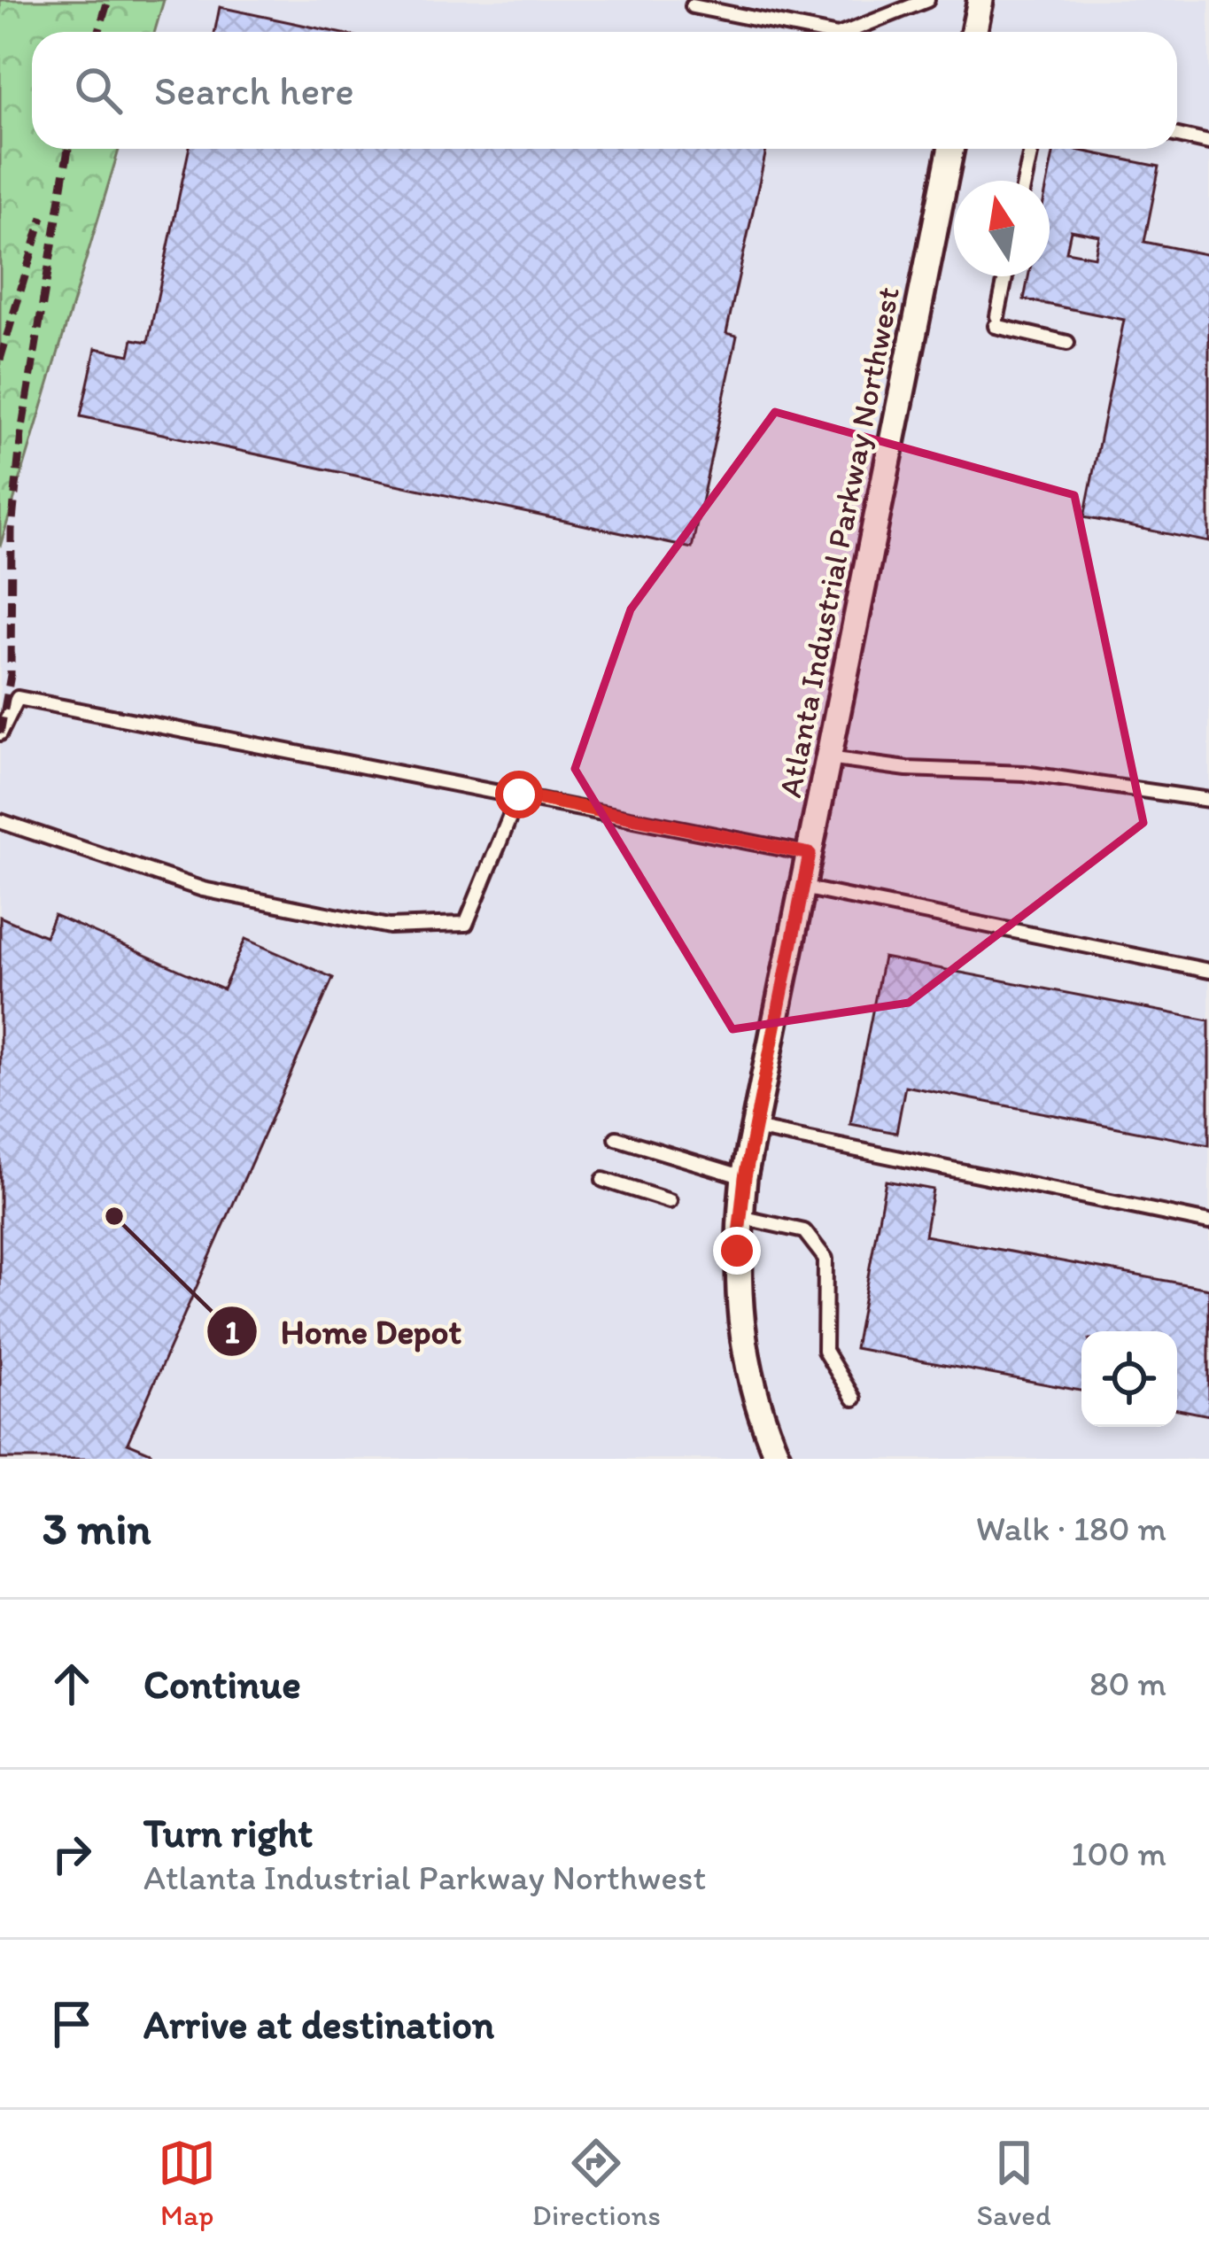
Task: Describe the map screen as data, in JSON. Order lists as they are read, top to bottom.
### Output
{
  "streets": {
    "street": ["Atlanta Industrial Parkway Northwest"]
  },
  "places": ["Home Depot"],
  "north": "top",
  "page": {
    "search": "Search here",
    "heading": ["3 min", "Walk · 180 m"],
    "list": [
      ["Continue", "80 m"],
      ["Turn right", "Atlanta Industrial Parkway Northwest", "100 m"],
      "Arrive at destination"
    ],
    "nav": ["Map", "Directions", "Saved"]
  }
}
